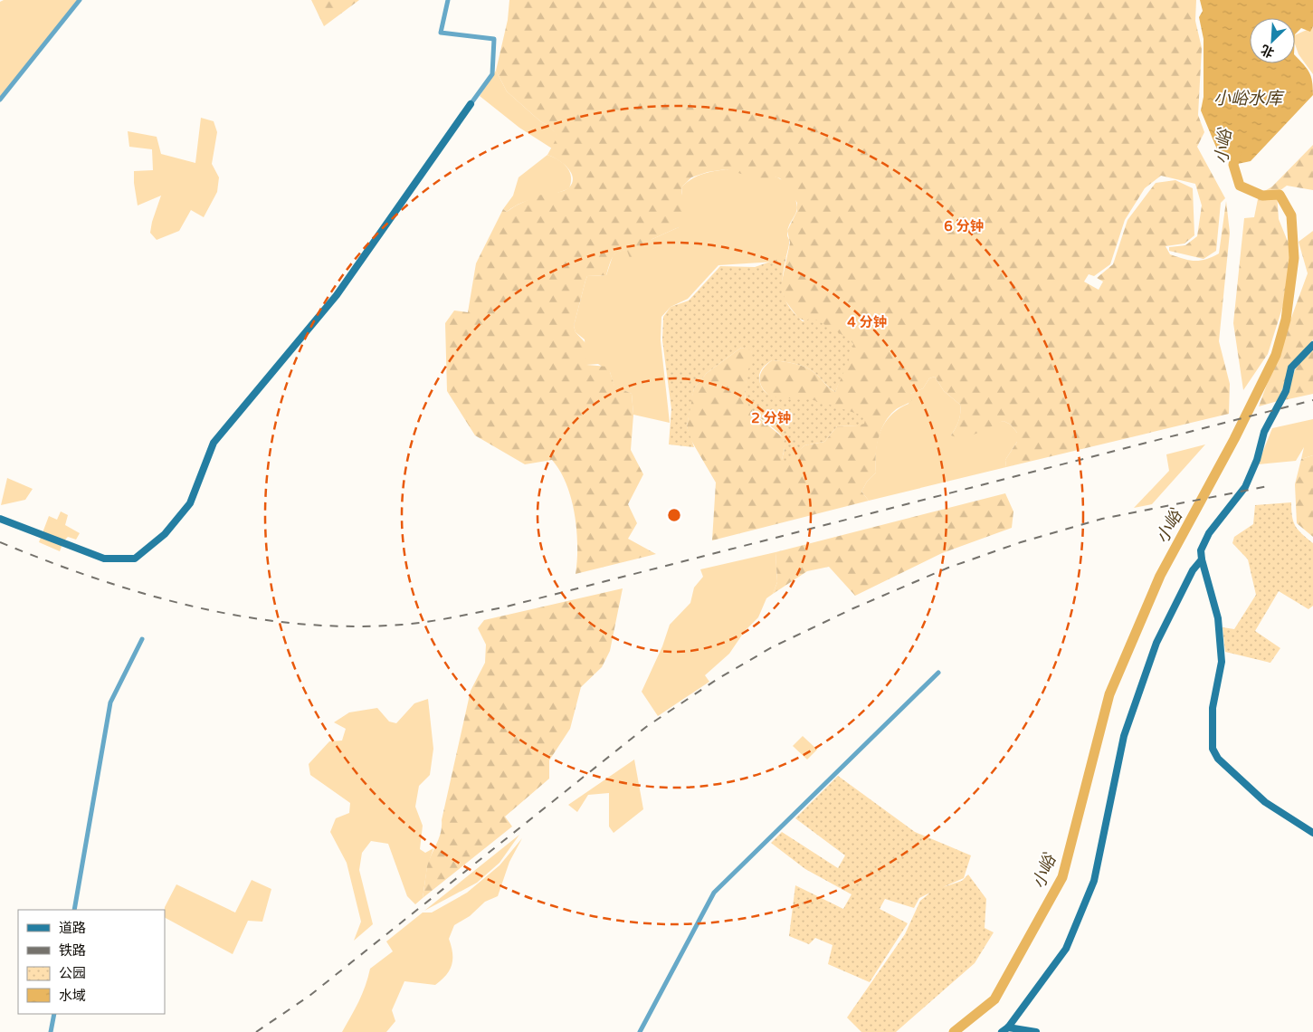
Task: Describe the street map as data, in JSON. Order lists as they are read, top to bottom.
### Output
{
  "water": ["小峪水库", "小峪"],
  "legend": [
    "道路",
    "铁路",
    "公园",
    "水域"
  ],
  "north": "bottom left",
  "rings": ["6 分钟", "4 分钟", "2 分钟"]
}
